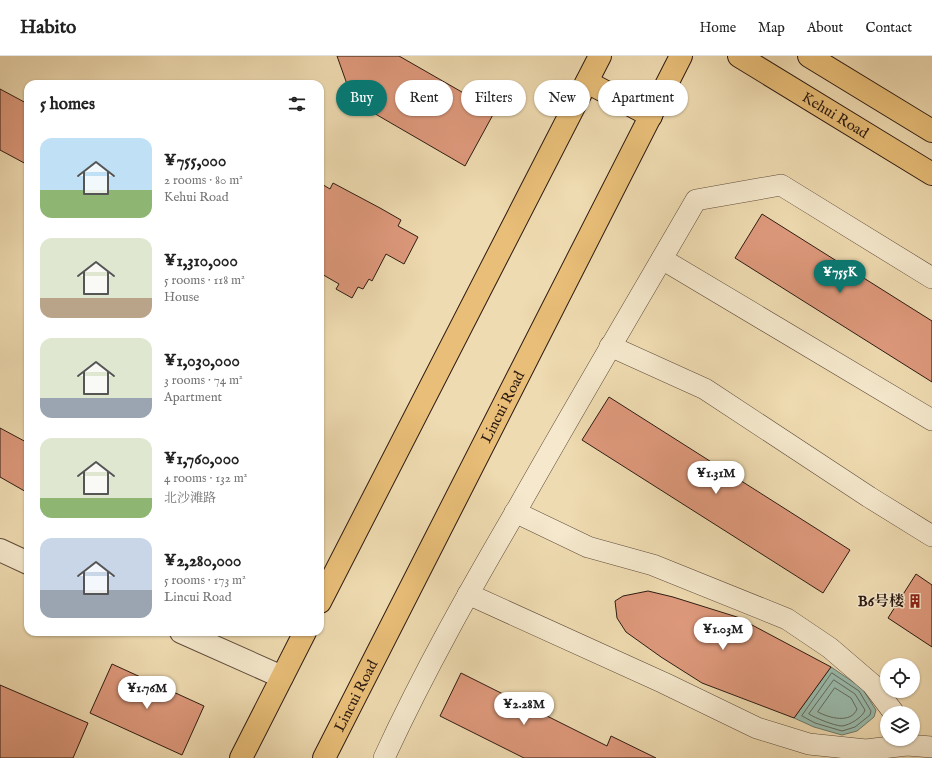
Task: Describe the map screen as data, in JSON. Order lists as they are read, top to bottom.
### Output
{
  "streets": {
    "main road": ["Kehui Road", "Lincui Road"]
  },
  "places": {
    "building": ["B6号楼"]
  },
  "page": {
    "header": "Habito",
    "nav": [
      "Home",
      "Map",
      "About",
      "Contact"
    ],
    "chip": [
      "Buy",
      "Rent",
      "Filters",
      "New",
      "Apartment"
    ],
    "heading": "5 homes",
    "list": [
      {
        "name": "¥755,000",
        "note": "2 rooms · 80 m² · Kehui Road"
      },
      {
        "name": "¥1,310,000",
        "note": "5 rooms · 118 m² · House"
      },
      {
        "name": "¥1,030,000",
        "note": "3 rooms · 74 m² · Apartment"
      },
      {
        "name": "¥1,760,000",
        "note": "4 rooms · 132 m² · 北沙滩路"
      },
      {
        "name": "¥2,280,000",
        "note": "5 rooms · 173 m² · Lincui Road"
      }
    ],
    "price": [
      "¥755K",
      "¥1.31M",
      "¥1.03M",
      "¥1.76M",
      "¥2.28M"
    ]
  }
}
